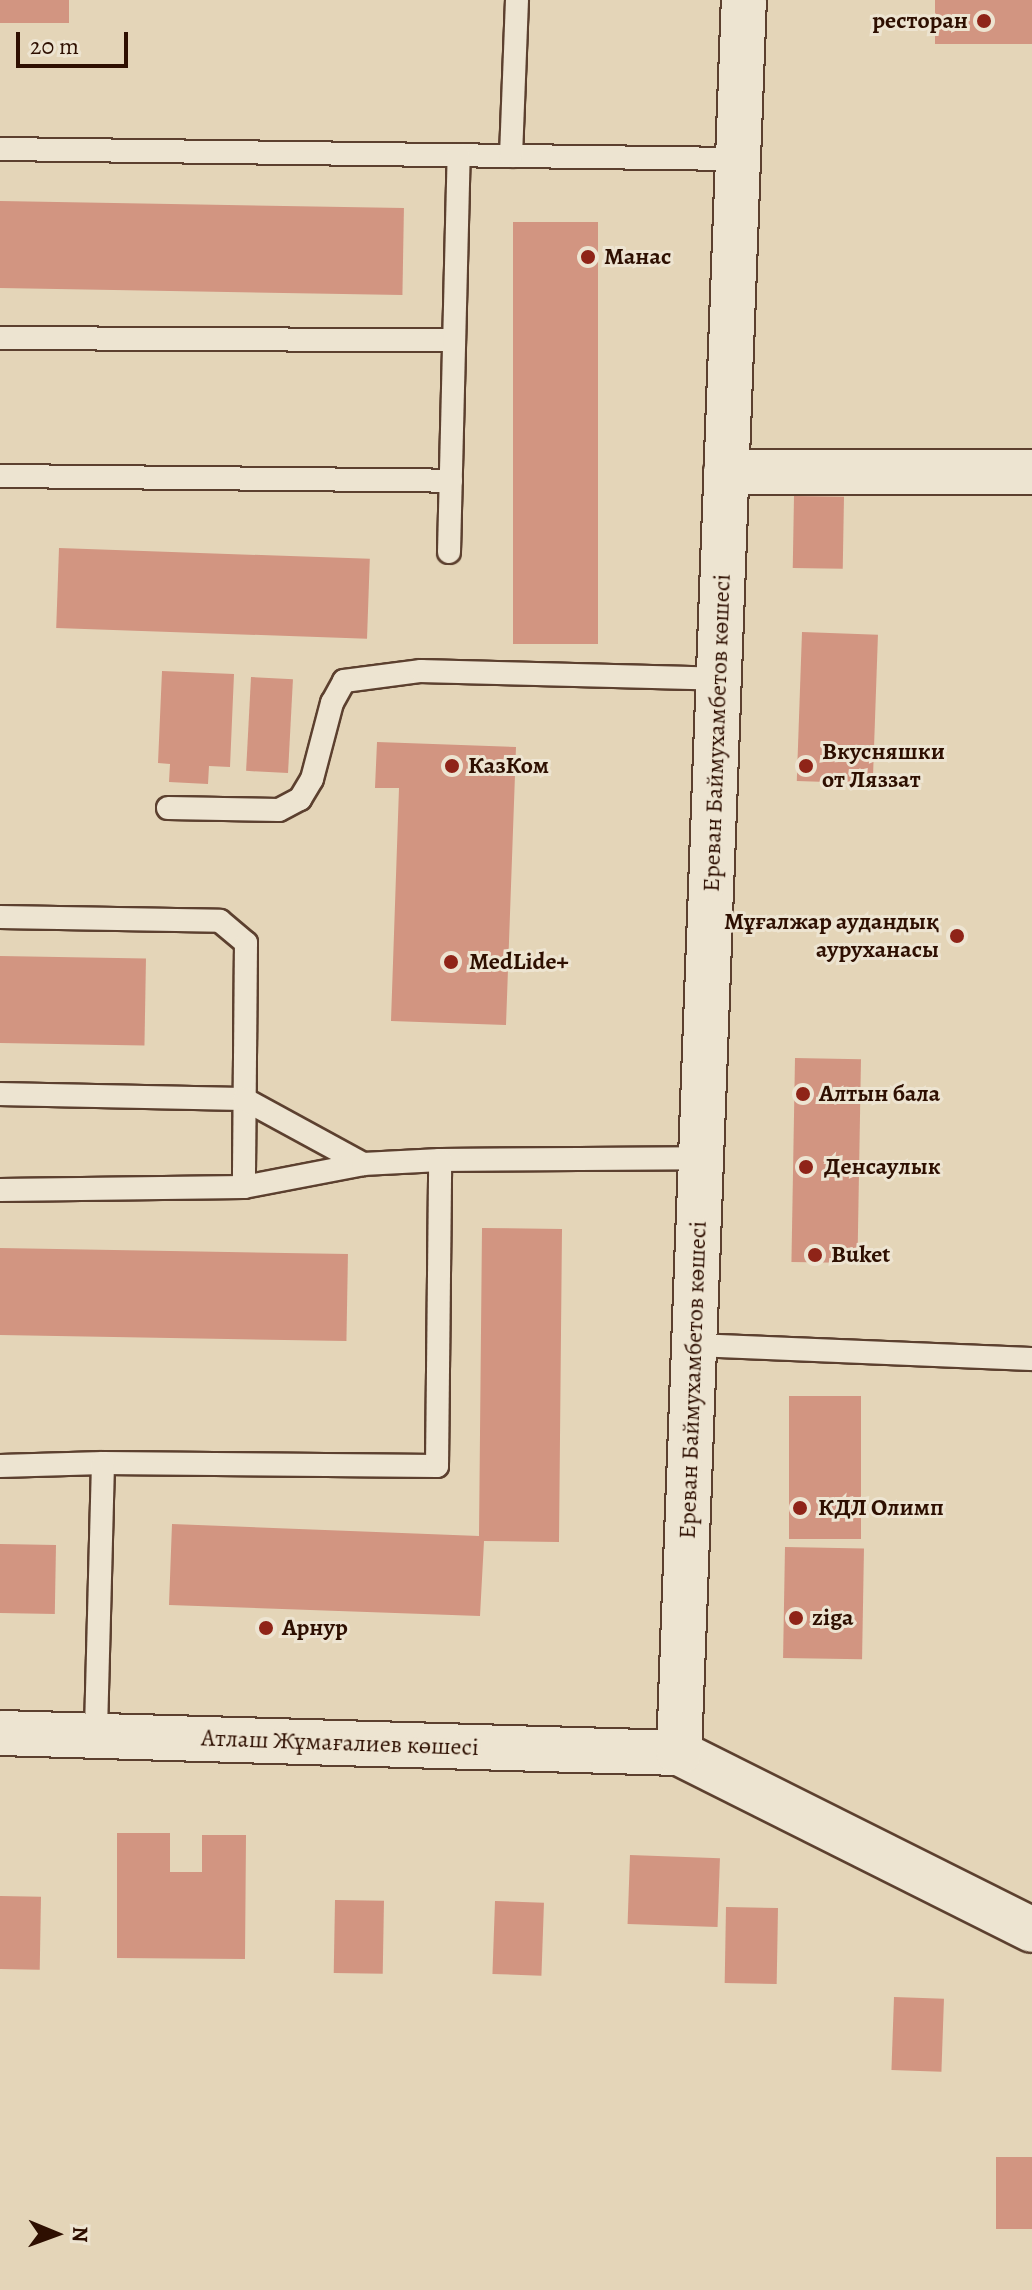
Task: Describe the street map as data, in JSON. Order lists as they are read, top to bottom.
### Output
{
  "streets": {
    "street": ["Ереван Баймухамбетов көшесі", "Атлаш Жұмағалиев көшесі"]
  },
  "crossings": [
    ["Ереван Баймухамбетов көшесі", "Атлаш Жұмағалиев көшесі"]
  ],
  "places": [
    "ресторан",
    "Манас",
    "КазКом",
    "Вкусняшки от Ляззат",
    "Мұғалжар аудандық ауруханасы",
    "MedLide+",
    "Алтын бала",
    "Денсаулык",
    "Buket",
    "КДЛ Олимп",
    "ziga",
    "Арнур"
  ],
  "scale_bar": "20 m",
  "north": "right"
}
